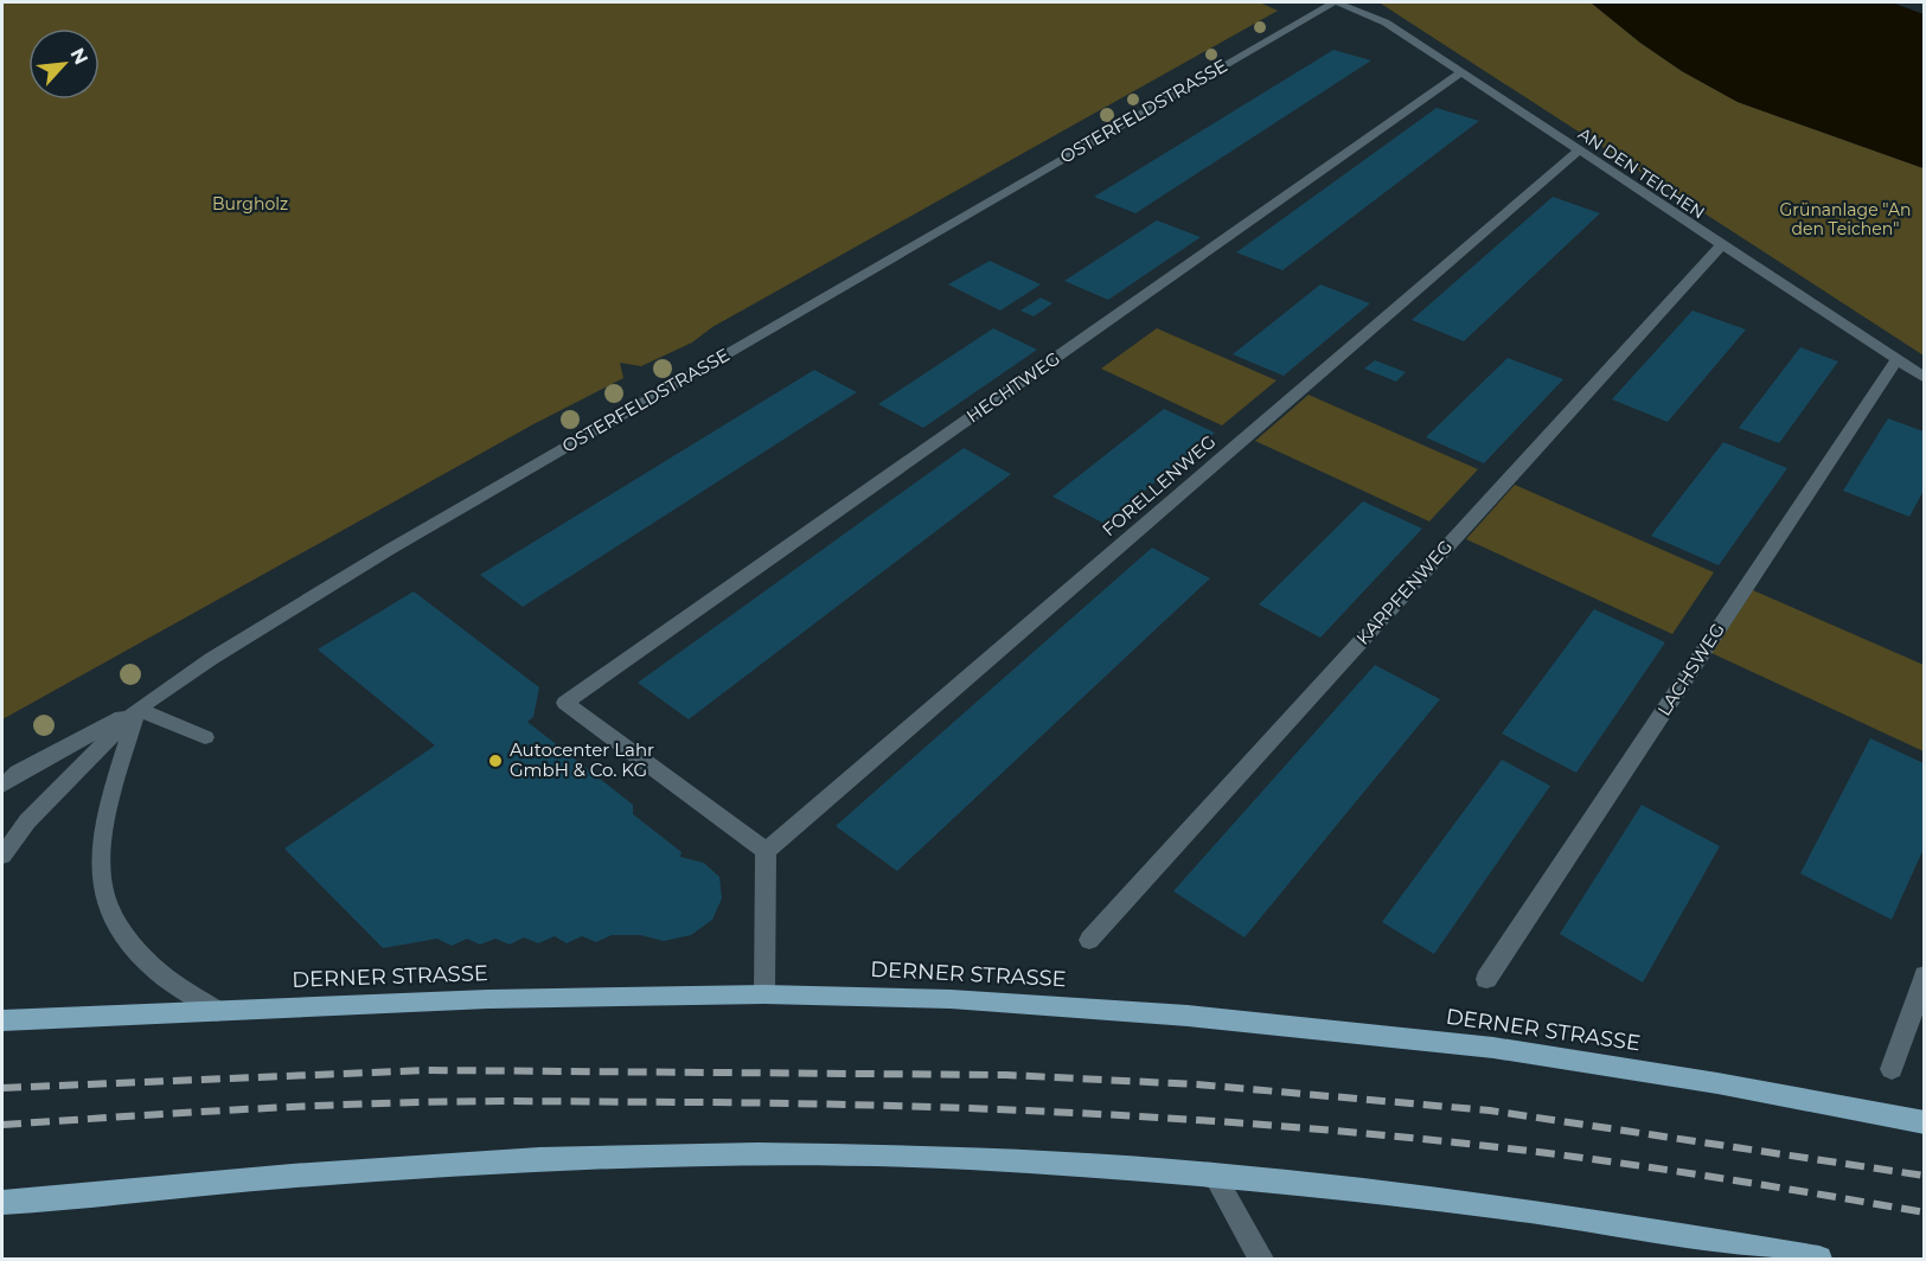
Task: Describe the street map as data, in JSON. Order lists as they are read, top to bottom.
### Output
{
  "streets": {
    "main road": ["DERNER STRASSE"],
    "street": [
      "OSTERFELDSTRASSE",
      "AN DEN TEICHEN",
      "HECHTWEG",
      "FORELLENWEG",
      "KARPFENWEG",
      "LACHSWEG"
    ]
  },
  "crossings": [
    ["OSTERFELDSTRASSE", "AN DEN TEICHEN"],
    ["AN DEN TEICHEN", "HECHTWEG"],
    ["AN DEN TEICHEN", "FORELLENWEG"],
    ["AN DEN TEICHEN", "KARPFENWEG"],
    ["AN DEN TEICHEN", "LACHSWEG"],
    ["HECHTWEG", "FORELLENWEG"]
  ],
  "parks": ["Burgholz", "Grünanlage \"An den Teichen\""],
  "places": ["Autocenter Lahr GmbH & Co. KG"],
  "north": "top right"
}
